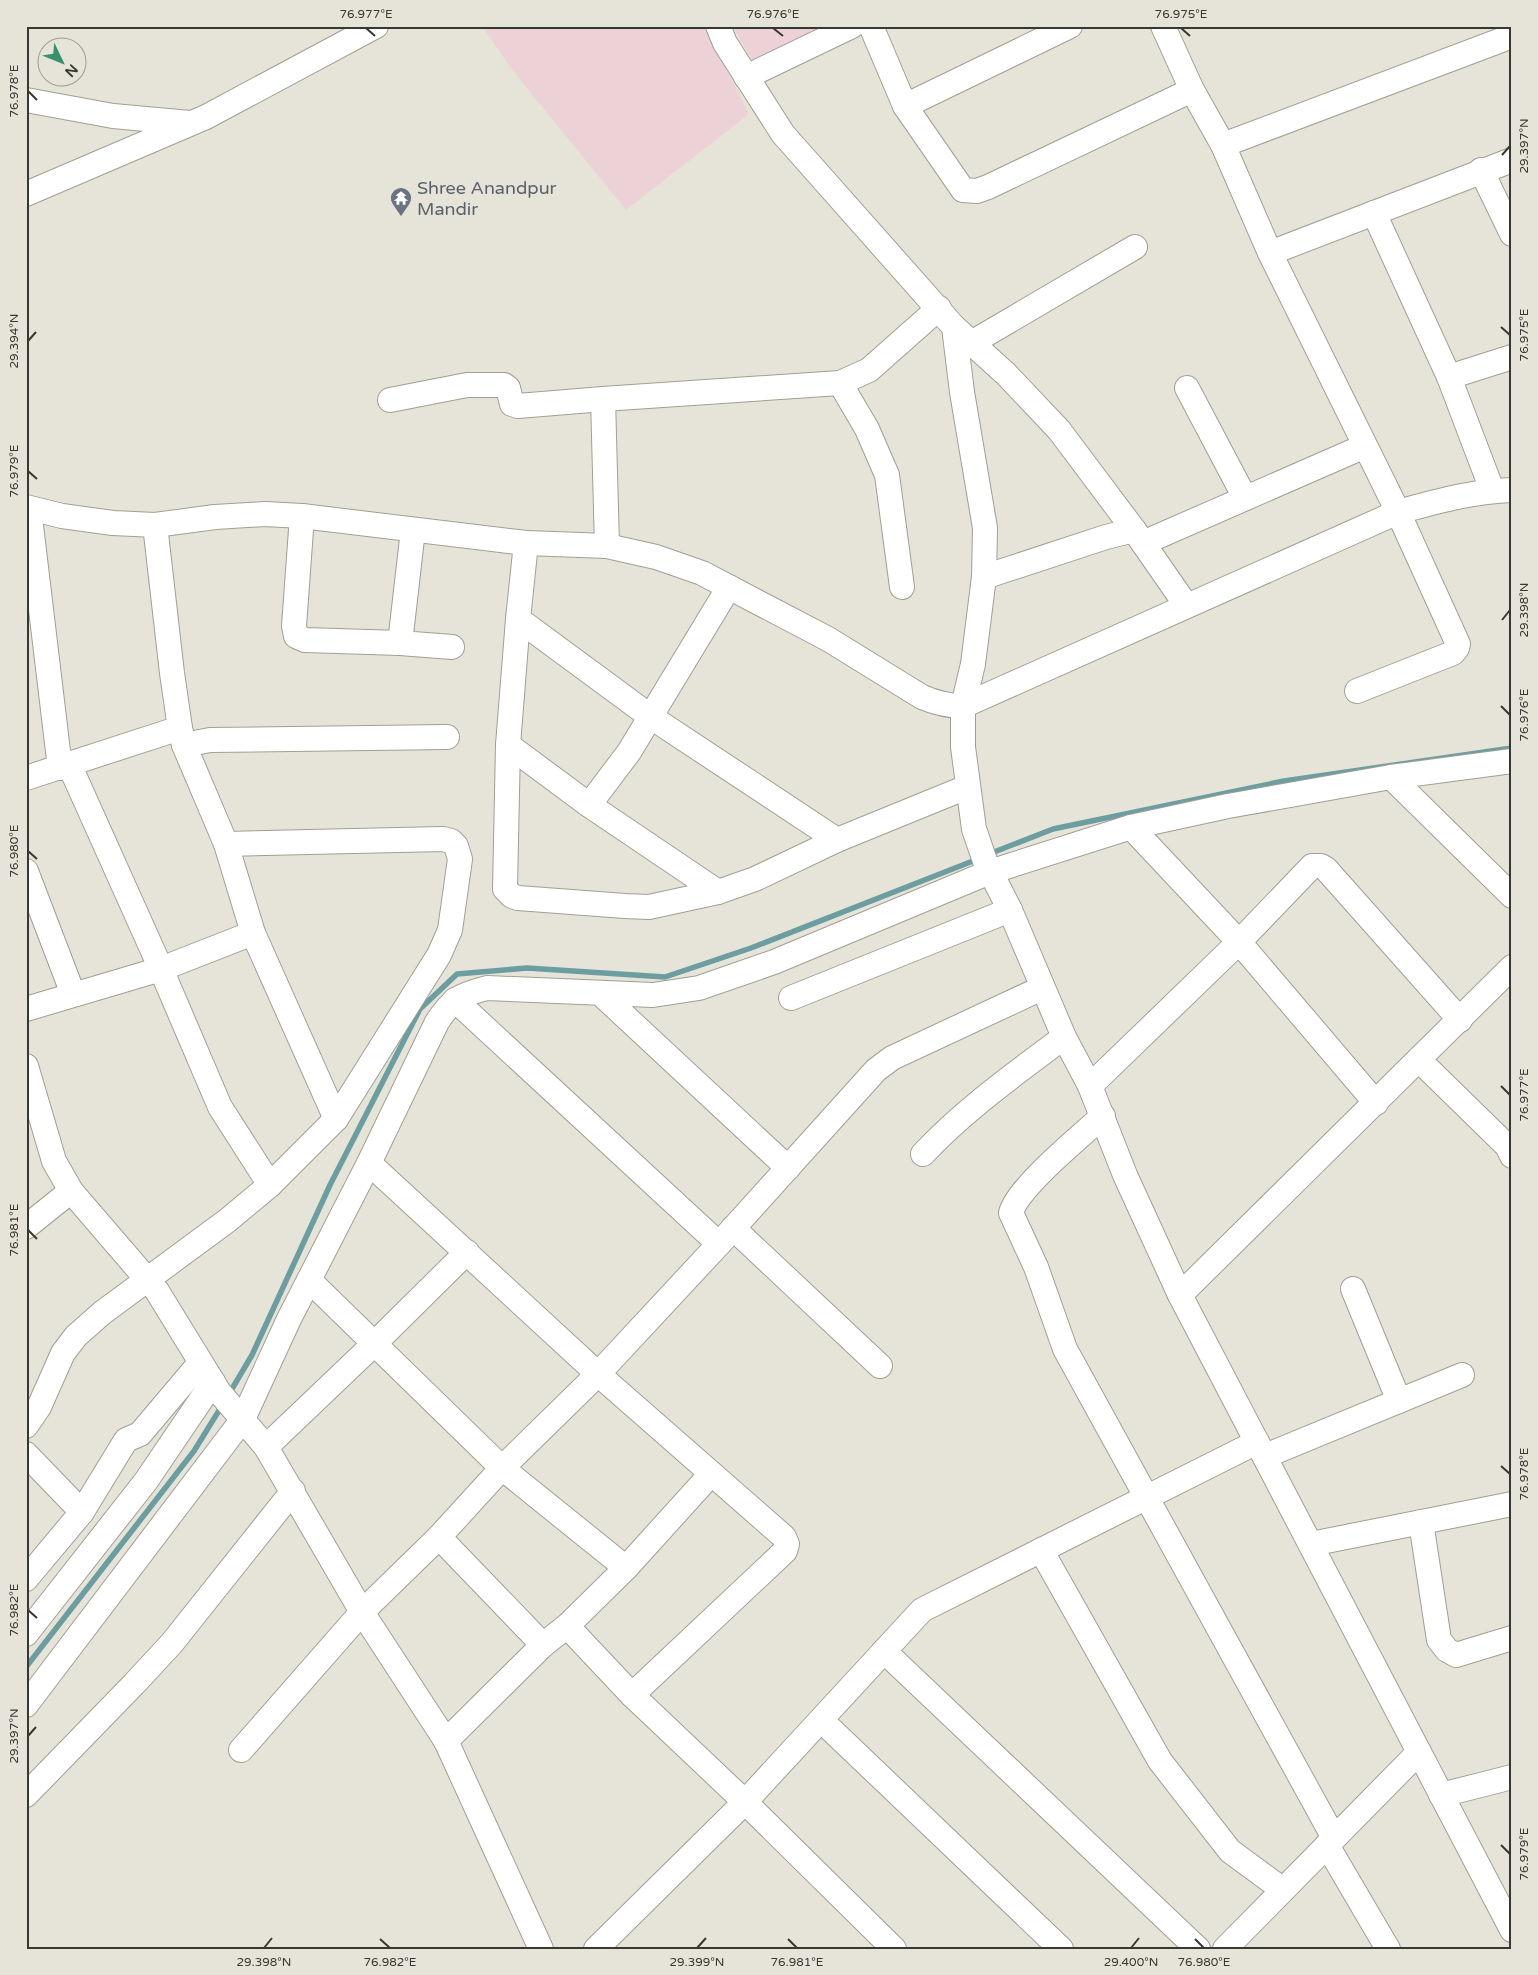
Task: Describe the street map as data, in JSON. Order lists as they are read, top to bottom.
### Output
{
  "places": {
    "temple": ["Shree Anandpur Mandir"]
  },
  "north": "bottom right",
  "coordinates": [
    "76.977°E",
    "76.976°E",
    "76.975°E",
    "76.978°E",
    "29.397°N",
    "29.394°N",
    "76.979°E",
    "29.398°N",
    "76.980°E",
    "76.981°E",
    "76.982°E",
    "29.399°N",
    "29.400°N"
  ]
}
